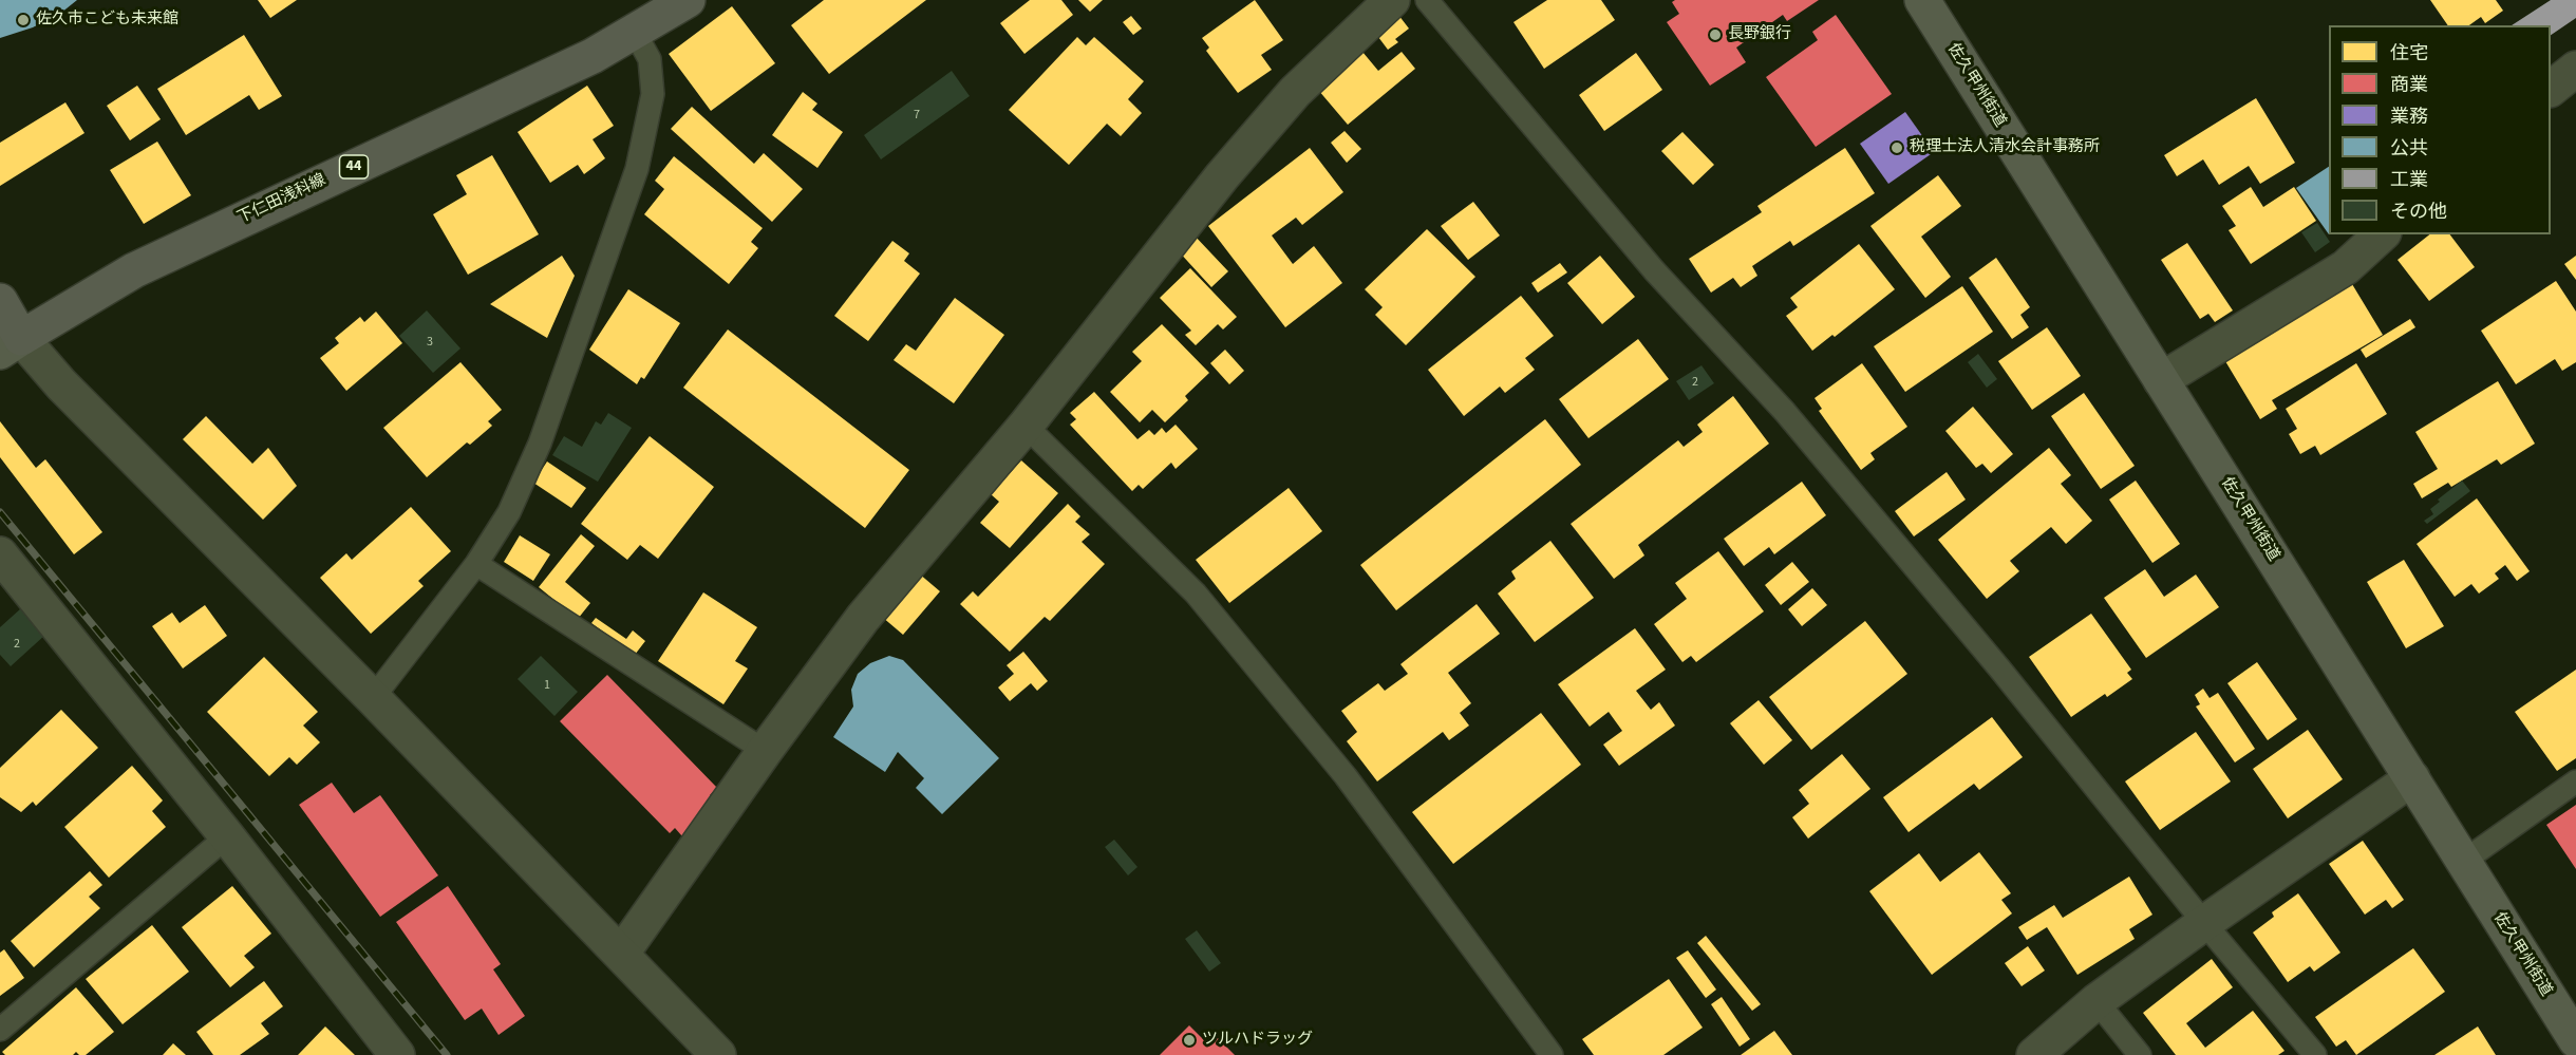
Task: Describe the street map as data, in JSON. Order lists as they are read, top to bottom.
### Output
{
  "streets": {
    "main road": ["佐久甲州街道", "44", "下仁田浅科線"]
  },
  "places": [
    "佐久市こども未来館",
    "長野銀行",
    "税理士法人清水会計事務所",
    "ツルハドラッグ"
  ],
  "house_numbers": [
    "7",
    "3",
    "2",
    "2",
    "1"
  ],
  "legend": [
    "住宅",
    "商業",
    "業務",
    "公共",
    "工業",
    "その他"
  ]
}
